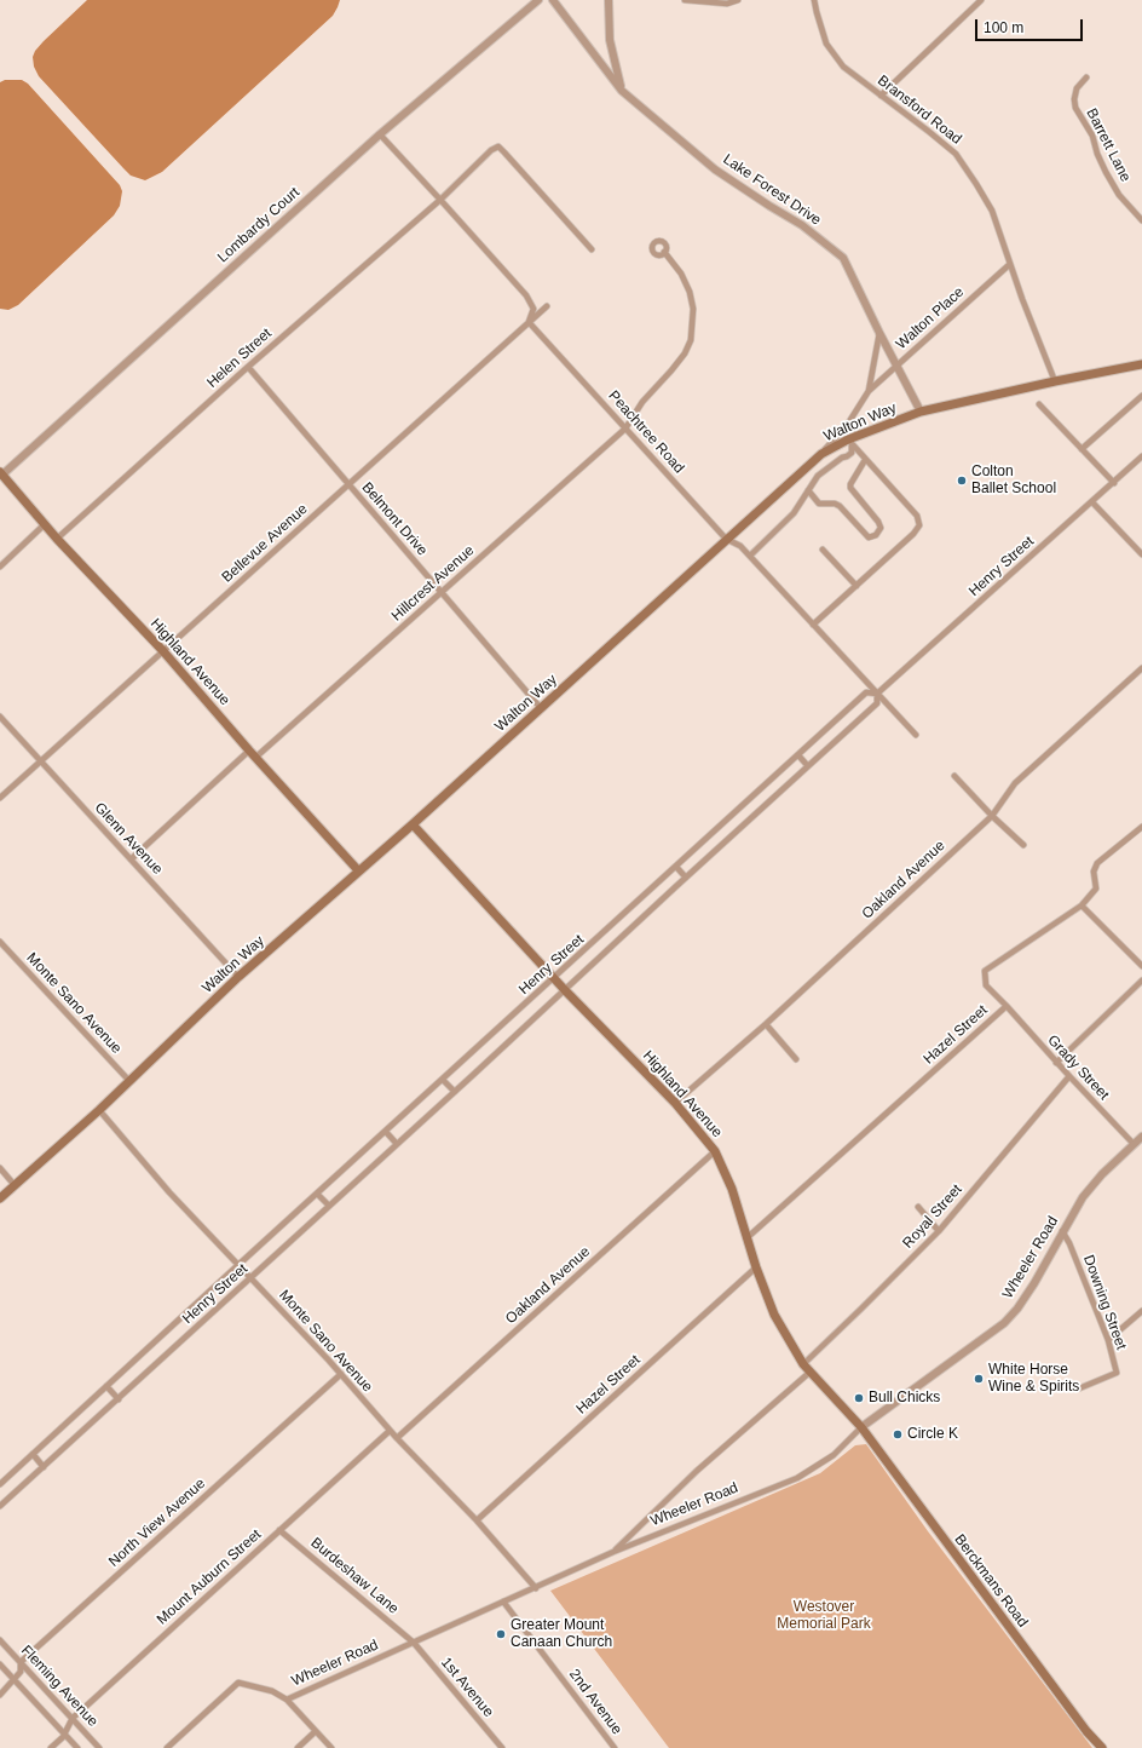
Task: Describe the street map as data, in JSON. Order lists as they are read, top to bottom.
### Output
{
  "streets": {
    "main road": ["Walton Way", "Highland Avenue", "Berckmans Road"],
    "street": [
      "Bransford Road",
      "Barrett Lane",
      "Lake Forest Drive",
      "Lombardy Court",
      "Walton Place",
      "Helen Street",
      "Peachtree Road",
      "Belmont Drive",
      "Bellevue Avenue",
      "Henry Street",
      "Hillcrest Avenue",
      "Glenn Avenue",
      "Oakland Avenue",
      "Monte Sano Avenue",
      "Hazel Street",
      "Grady Street",
      "Royal Street",
      "Wheeler Road",
      "Downing Street",
      "North View Avenue",
      "Burdeshaw Lane",
      "Mount Auburn Street",
      "Fleming Avenue",
      "1st Avenue",
      "2nd Avenue"
    ]
  },
  "crossings": [
    ["Bransford Road", "Walton Place"],
    ["Bransford Road", "Walton Way"],
    ["Lake Forest Drive", "Walton Place"],
    ["Lake Forest Drive", "Walton Way"],
    ["Lombardy Court", "Highland Avenue"],
    ["Helen Street", "Belmont Drive"],
    ["Helen Street", "Highland Avenue"],
    ["Walton Way", "Peachtree Road"],
    ["Walton Way", "Belmont Drive"],
    ["Walton Way", "Highland Avenue"],
    ["Walton Way", "Glenn Avenue"],
    ["Walton Way", "Monte Sano Avenue"],
    ["Peachtree Road", "Bellevue Avenue"],
    ["Peachtree Road", "Henry Street"],
    ["Peachtree Road", "Hillcrest Avenue"],
    ["Belmont Drive", "Bellevue Avenue"],
    ["Belmont Drive", "Hillcrest Avenue"],
    ["Bellevue Avenue", "Highland Avenue"],
    ["Bellevue Avenue", "Glenn Avenue"],
    ["Henry Street", "Highland Avenue"],
    ["Henry Street", "Monte Sano Avenue"],
    ["Hillcrest Avenue", "Highland Avenue"],
    ["Highland Avenue", "Oakland Avenue"],
    ["Highland Avenue", "Hazel Street"],
    ["Highland Avenue", "Royal Street"],
    ["Highland Avenue", "Wheeler Road"],
    ["Highland Avenue", "Berckmans Road"],
    ["Oakland Avenue", "Monte Sano Avenue"],
    ["Monte Sano Avenue", "Hazel Street"],
    ["Monte Sano Avenue", "Wheeler Road"],
    ["Monte Sano Avenue", "North View Avenue"],
    ["Monte Sano Avenue", "Mount Auburn Street"],
    ["Hazel Street", "Grady Street"],
    ["Grady Street", "Royal Street"],
    ["Grady Street", "Wheeler Road"],
    ["Wheeler Road", "Downing Street"],
    ["Wheeler Road", "Burdeshaw Lane"],
    ["Wheeler Road", "Berckmans Road"],
    ["Wheeler Road", "1st Avenue"],
    ["Wheeler Road", "2nd Avenue"],
    ["North View Avenue", "Fleming Avenue"],
    ["Burdeshaw Lane", "Mount Auburn Street"],
    ["Burdeshaw Lane", "1st Avenue"],
    ["Mount Auburn Street", "Fleming Avenue"]
  ],
  "parks": ["Westover Memorial Park"],
  "places": [
    "Colton Ballet School",
    "White Horse Wine & Spirits",
    "Bull Chicks",
    "Circle K",
    "Greater Mount Canaan Church"
  ],
  "scale_bar": "100 m"
}
